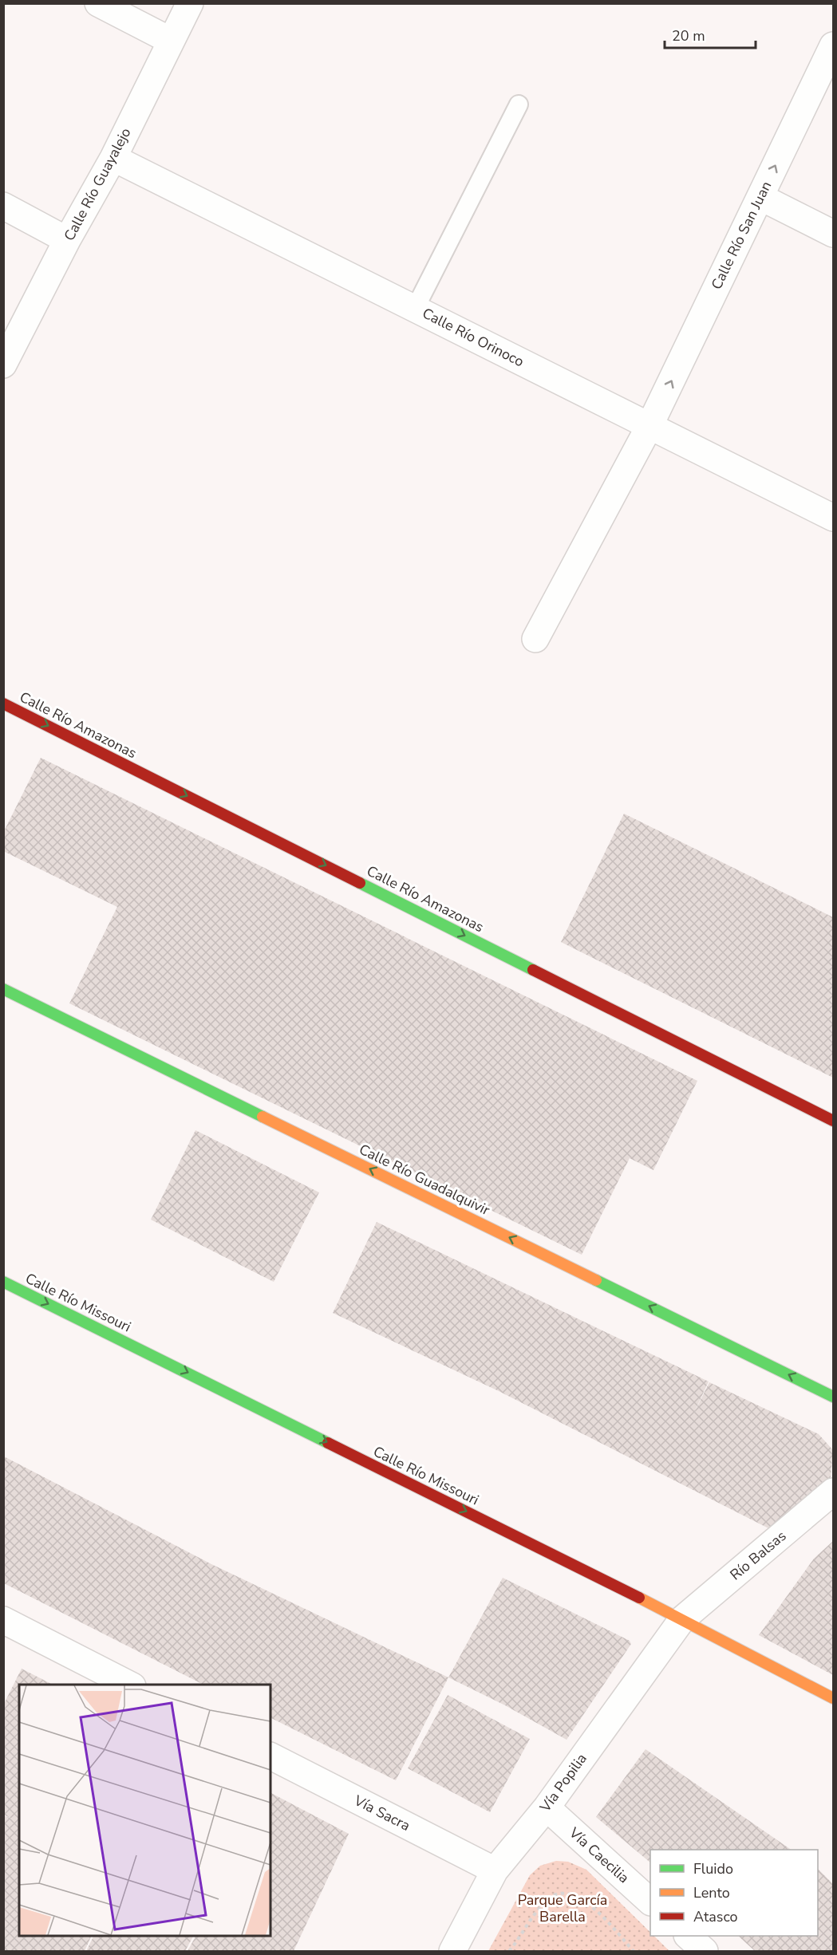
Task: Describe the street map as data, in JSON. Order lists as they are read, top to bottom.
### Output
{
  "streets": {
    "street": [
      "Calle Río Guayalejo",
      "Calle Río San Juan",
      "Calle Río Orinoco",
      "Calle Río Amazonas",
      "Calle Río Guadalquivir",
      "Calle Río Missouri",
      "Río Balsas",
      "Vía Popilia",
      "Vía Sacra",
      "Vía Caecilia"
    ]
  },
  "crossings": [
    ["Calle Río Guayalejo", "Calle Río Orinoco"],
    ["Calle Río San Juan", "Calle Río Orinoco"],
    ["Calle Río Missouri", "Río Balsas"],
    ["Calle Río Missouri", "Vía Popilia"],
    ["Río Balsas", "Vía Popilia"],
    ["Vía Popilia", "Vía Sacra"],
    ["Vía Popilia", "Vía Caecilia"]
  ],
  "one_way": [
    "Calle Río San Juan",
    "Calle Río Amazonas",
    "Calle Río Guadalquivir",
    "Calle Río Missouri"
  ],
  "parks": ["Parque García Barella"],
  "legend": ["Fluido", "Lento", "Atasco"],
  "scale_bar": "20 m"
}
